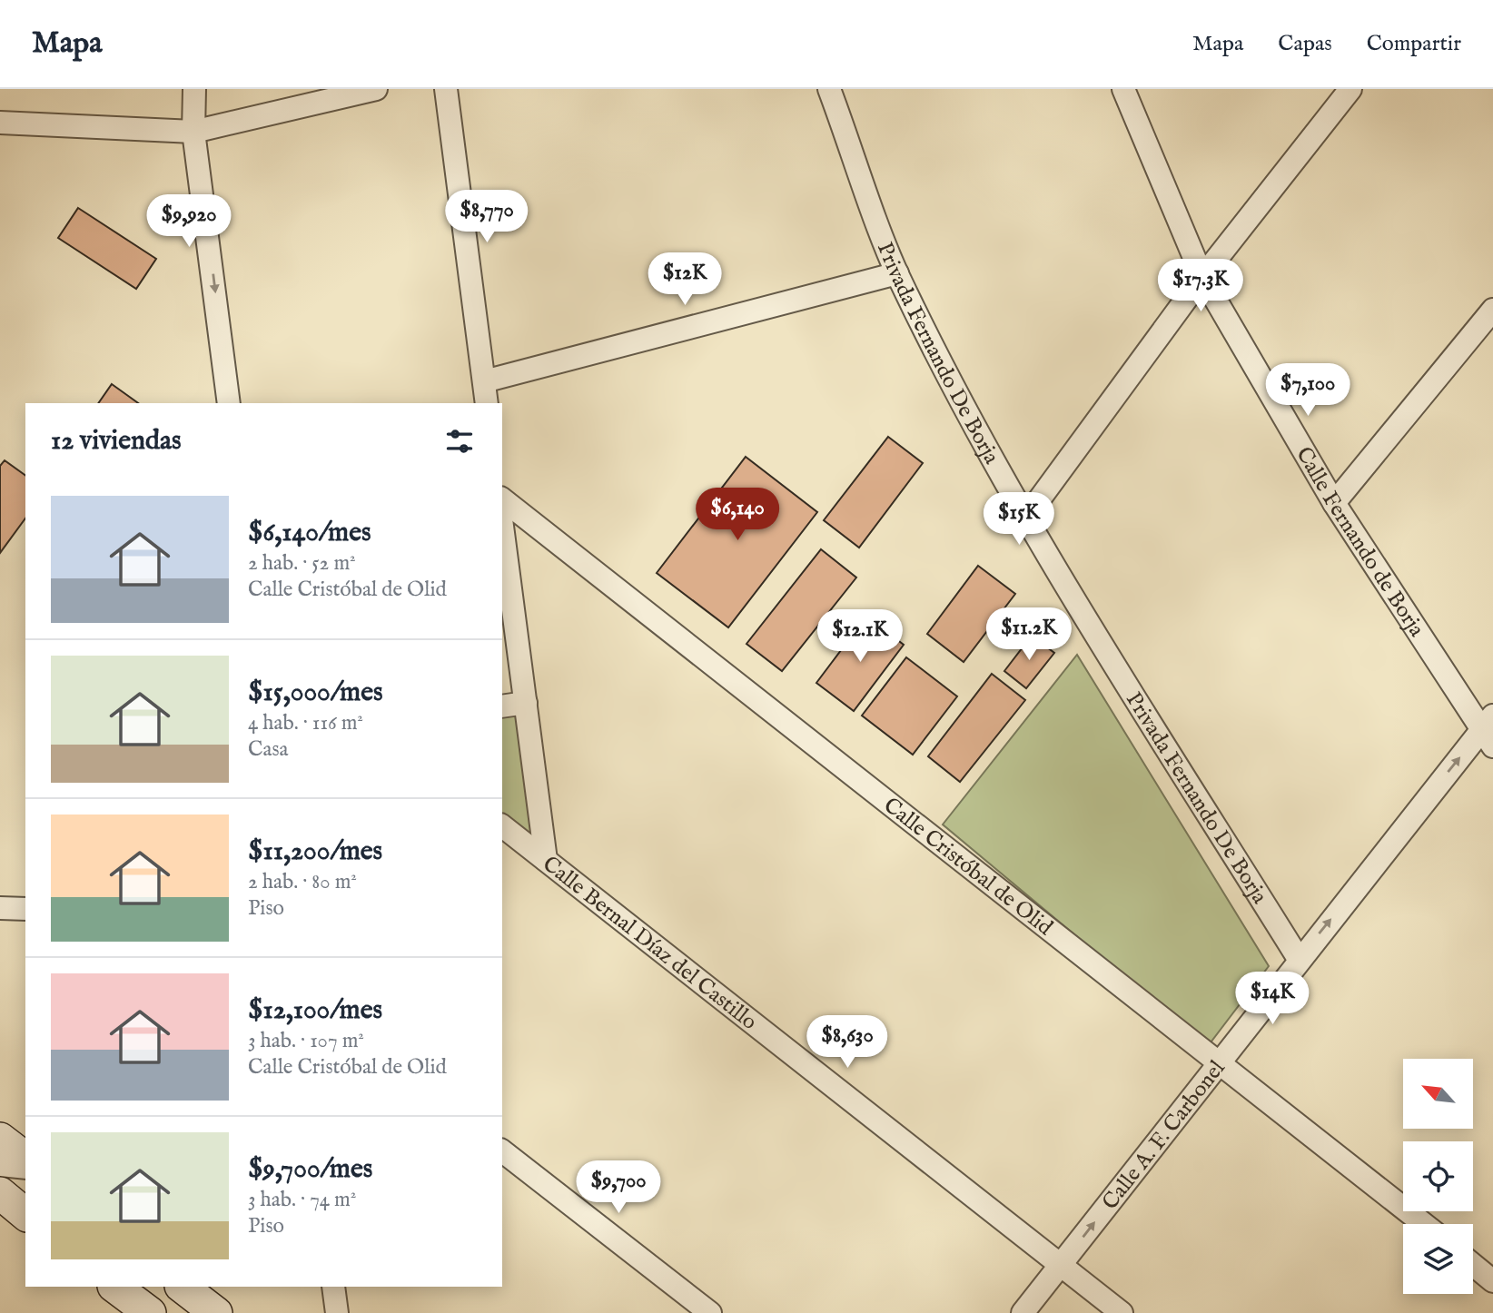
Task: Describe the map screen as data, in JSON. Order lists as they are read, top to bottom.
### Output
{
  "streets": {
    "street": [
      "Privada Fernando De Borja",
      "Calle Fernando de Borja",
      "Calle Cristóbal de Olid",
      "Calle Bernal Díaz del Castillo",
      "Calle A. F. Carbonel"
    ]
  },
  "crossings": [
    ["Privada Fernando De Borja", "Calle A. F. Carbonel"],
    ["Calle Fernando de Borja", "Calle A. F. Carbonel"],
    ["Calle Cristóbal de Olid", "Calle A. F. Carbonel"],
    ["Calle Bernal Díaz del Castillo", "Calle A. F. Carbonel"]
  ],
  "one_way": ["Calle A. F. Carbonel"],
  "north": "top left",
  "page": {
    "header": "Mapa",
    "nav": ["Mapa", "Capas", "Compartir"],
    "price": [
      "$8,770",
      "$9,920",
      "$12K",
      "$17.3K",
      "$7,100",
      "$6,140",
      "$15K",
      "$11.2K",
      "$12.1K",
      "$14K",
      "$8,630",
      "$9,700"
    ],
    "heading": "12 viviendas",
    "list": [
      {
        "name": "$6,140/mes",
        "note": "2 hab. · 52 m² · Calle Cristóbal de Olid"
      },
      {
        "name": "$15,000/mes",
        "note": "4 hab. · 116 m² · Casa"
      },
      {
        "name": "$11,200/mes",
        "note": "2 hab. · 80 m² · Piso"
      },
      {
        "name": "$12,100/mes",
        "note": "3 hab. · 107 m² · Calle Cristóbal de Olid"
      },
      {
        "name": "$9,700/mes",
        "note": "3 hab. · 74 m² · Piso"
      }
    ]
  }
}
